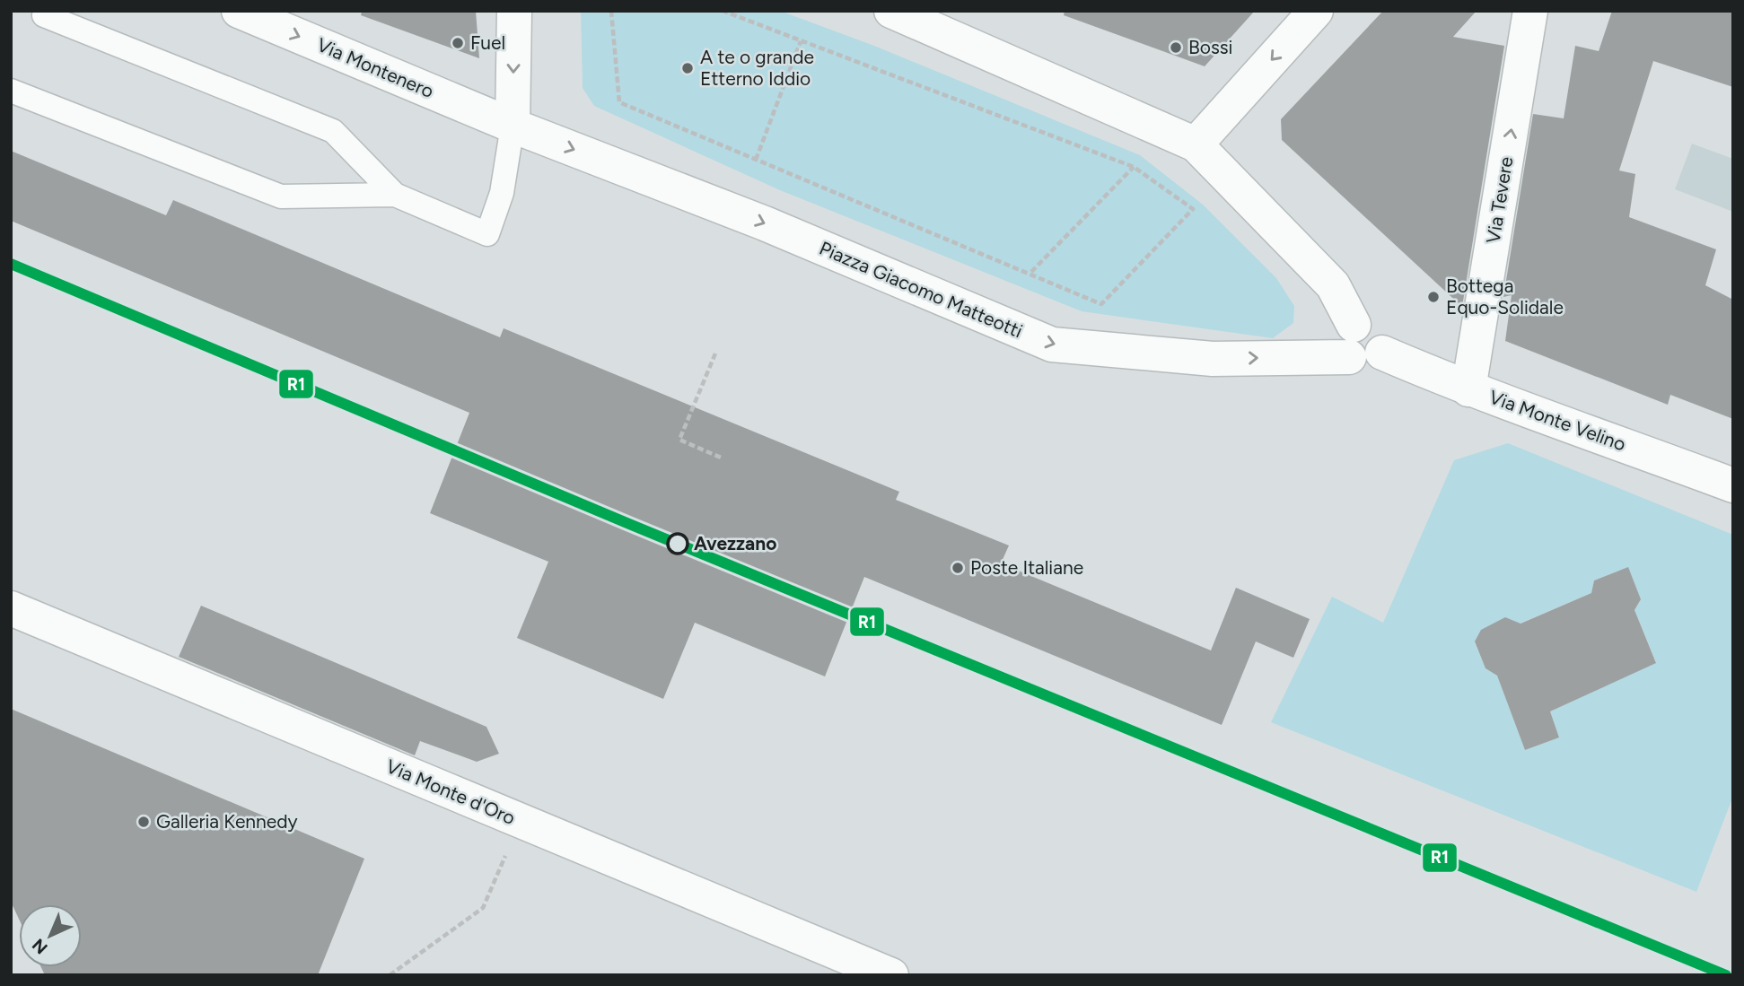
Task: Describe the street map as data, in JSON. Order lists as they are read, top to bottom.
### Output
{
  "streets": {
    "street": [
      "Via Montenero",
      "Via Tevere",
      "Piazza Giacomo Matteotti",
      "Via Monte Velino",
      "Via Monte d'Oro"
    ]
  },
  "crossings": [
    ["Via Montenero", "Piazza Giacomo Matteotti"],
    ["Via Tevere", "Via Monte Velino"],
    ["Piazza Giacomo Matteotti", "Via Monte Velino"]
  ],
  "one_way": ["Via Montenero", "Via Tevere"],
  "places": [
    "Fuel",
    "Bossi",
    "A te o grande Etterno Iddio",
    "Bottega Equo-Solidale",
    "Avezzano",
    "Poste Italiane",
    "Galleria Kennedy"
  ],
  "lines": ["transit line R1"],
  "north": "bottom left"
}
